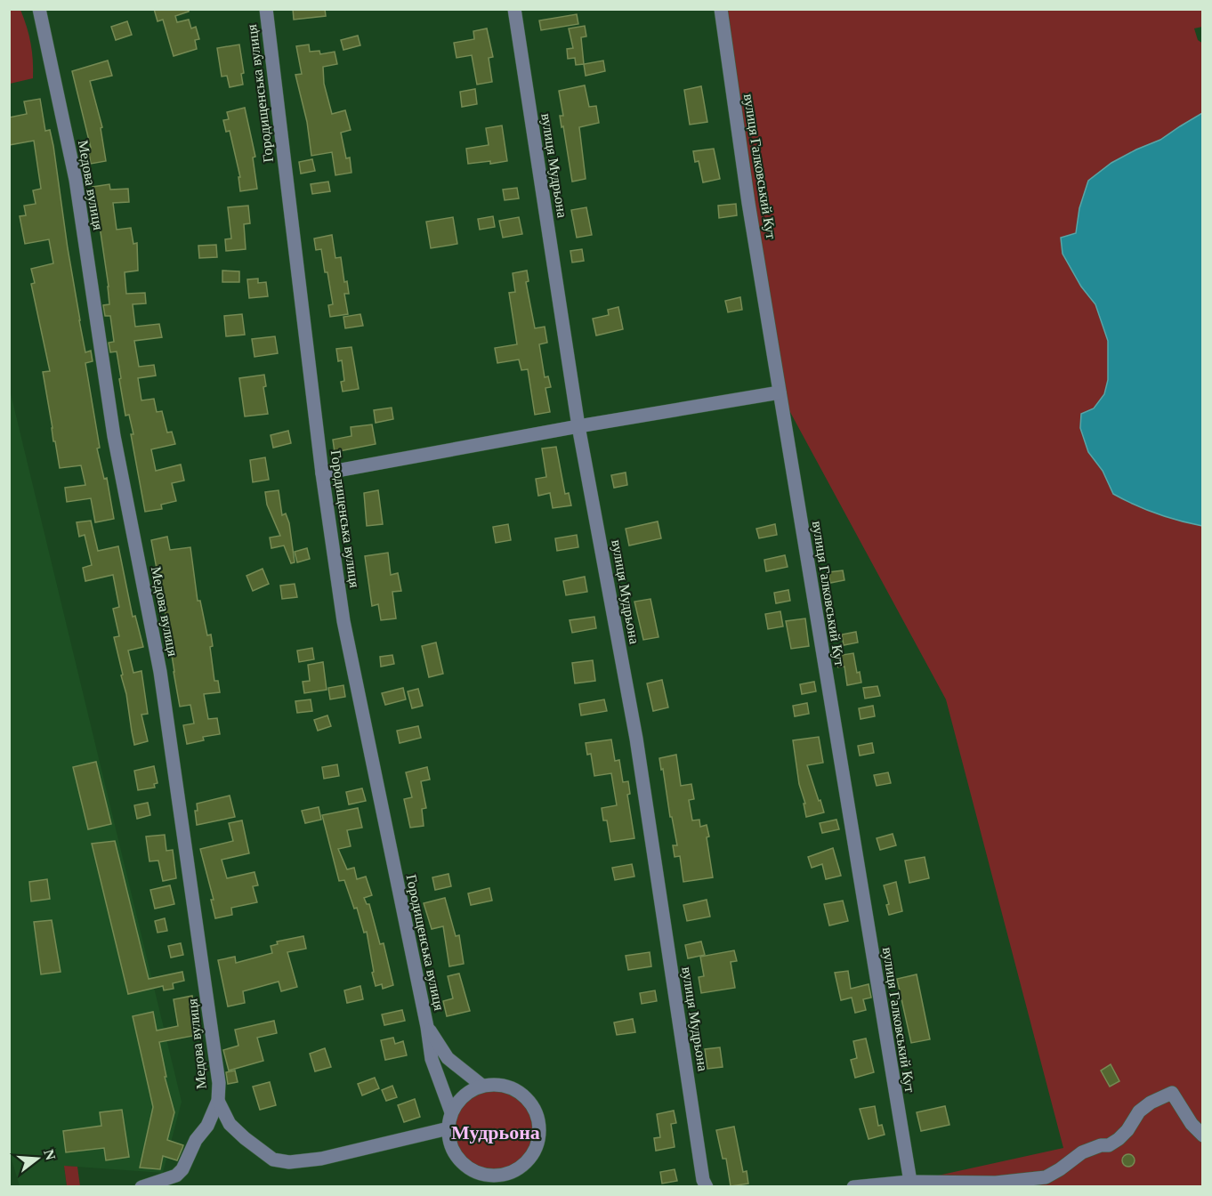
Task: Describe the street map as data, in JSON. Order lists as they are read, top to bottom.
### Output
{
  "streets": {
    "street": [
      "Городищенська вулиця",
      "вулиця Мудрьона",
      "вулиця Галковський Кут",
      "Медова вулиця"
    ]
  },
  "districts": ["Мудрьона"],
  "north": "right"
}
